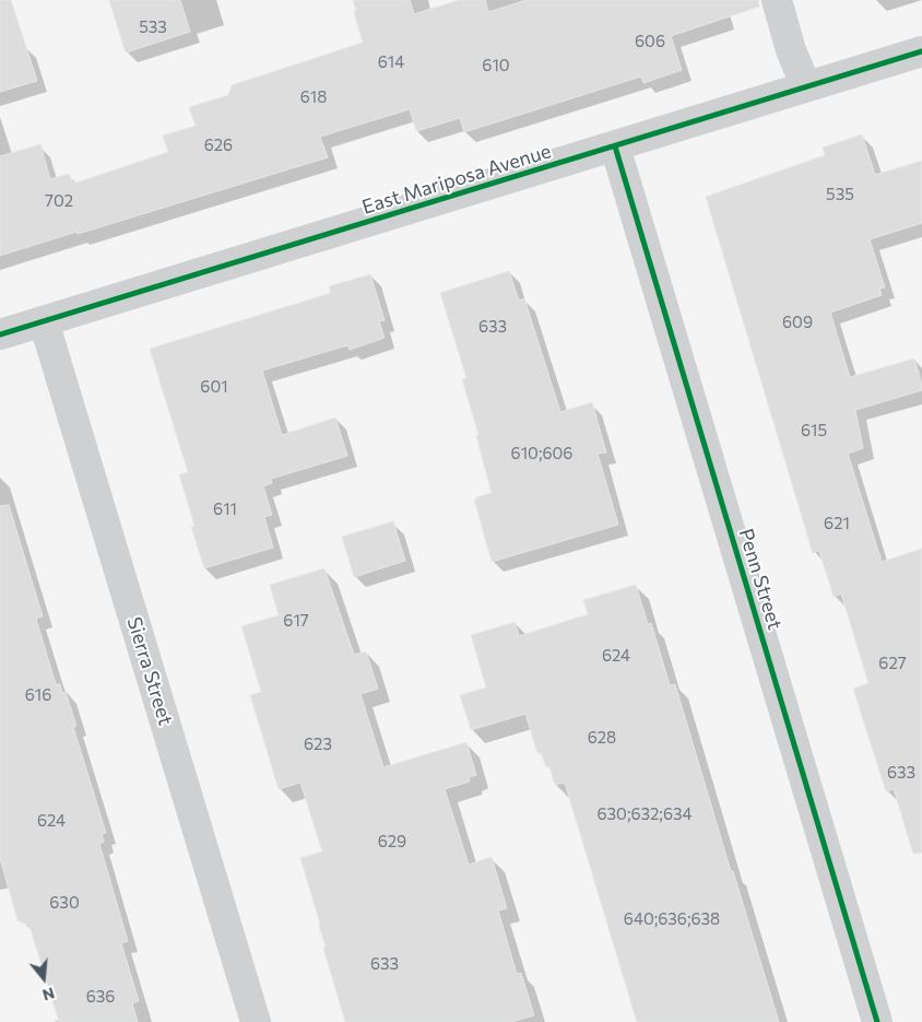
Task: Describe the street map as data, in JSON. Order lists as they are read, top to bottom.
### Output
{
  "streets": {
    "street": ["East Mariposa Avenue", "Penn Street", "Sierra Street"]
  },
  "crossings": [
    ["East Mariposa Avenue", "Penn Street"],
    ["East Mariposa Avenue", "Sierra Street"]
  ],
  "house_numbers": [
    "533",
    "606",
    "614",
    "610",
    "618",
    "626",
    "535",
    "702",
    "609",
    "633",
    "601",
    "615",
    "610;606",
    "611",
    "621",
    "617",
    "624",
    "627",
    "616",
    "628",
    "623",
    "633",
    "630;632;634",
    "624",
    "629",
    "630",
    "640;636;638",
    "633",
    "636"
  ],
  "north": "bottom"
}
